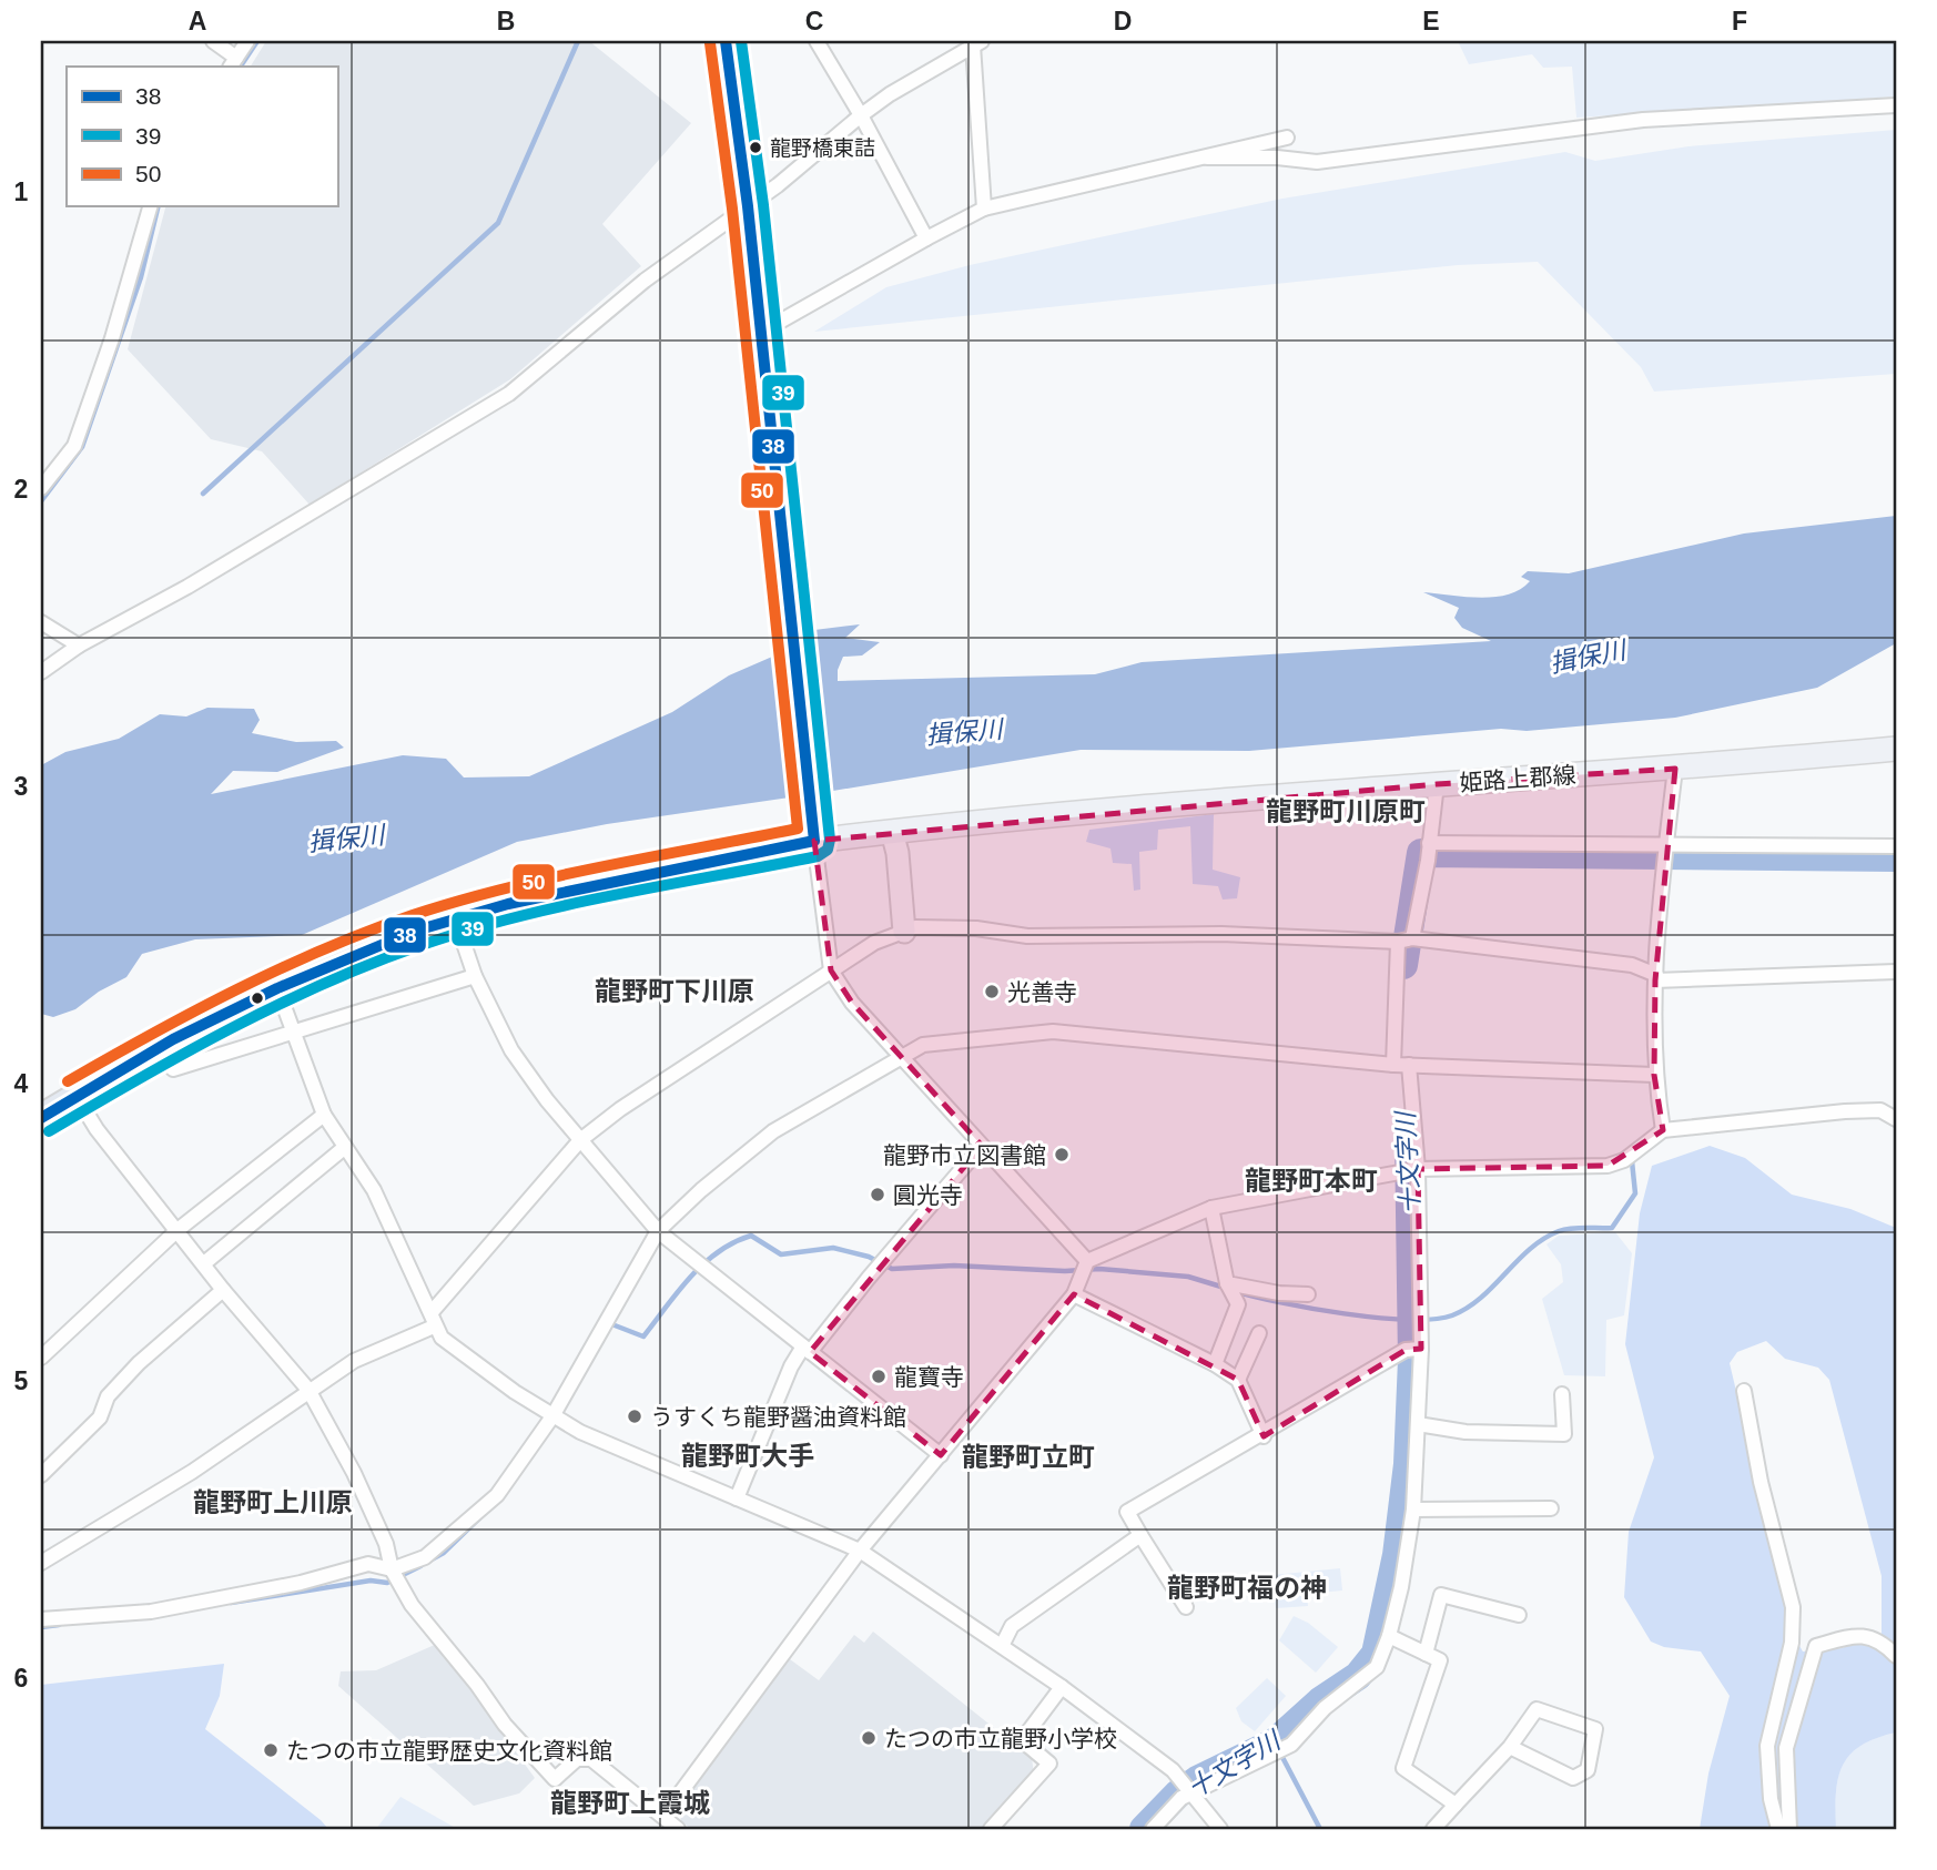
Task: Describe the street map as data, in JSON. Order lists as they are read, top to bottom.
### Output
{
  "streets": {
    "main road": ["姫路上郡線"]
  },
  "districts": [
    "龍野町川原町",
    "龍野町下川原",
    "龍野町本町",
    "龍野町大手",
    "龍野町立町",
    "龍野町上川原",
    "龍野町福の神",
    "龍野町上霞城"
  ],
  "water": ["揖保川", "十文字川"],
  "places": [
    "龍野橋東詰",
    "光善寺",
    "龍野市立図書館",
    "圓光寺",
    "龍寶寺",
    "うすくち龍野醤油資料館",
    "たつの市立龍野小学校",
    "たつの市立龍野歴史文化資料館"
  ],
  "lines": ["transit line 38", "transit line 39", "transit line 50"],
  "legend": ["38", "39", "50"],
  "grid": {
    "columns": [
      "A",
      "B",
      "C",
      "D",
      "E",
      "F"
    ],
    "rows": [
      "1",
      "2",
      "3",
      "4",
      "5",
      "6"
    ]
  }
}
